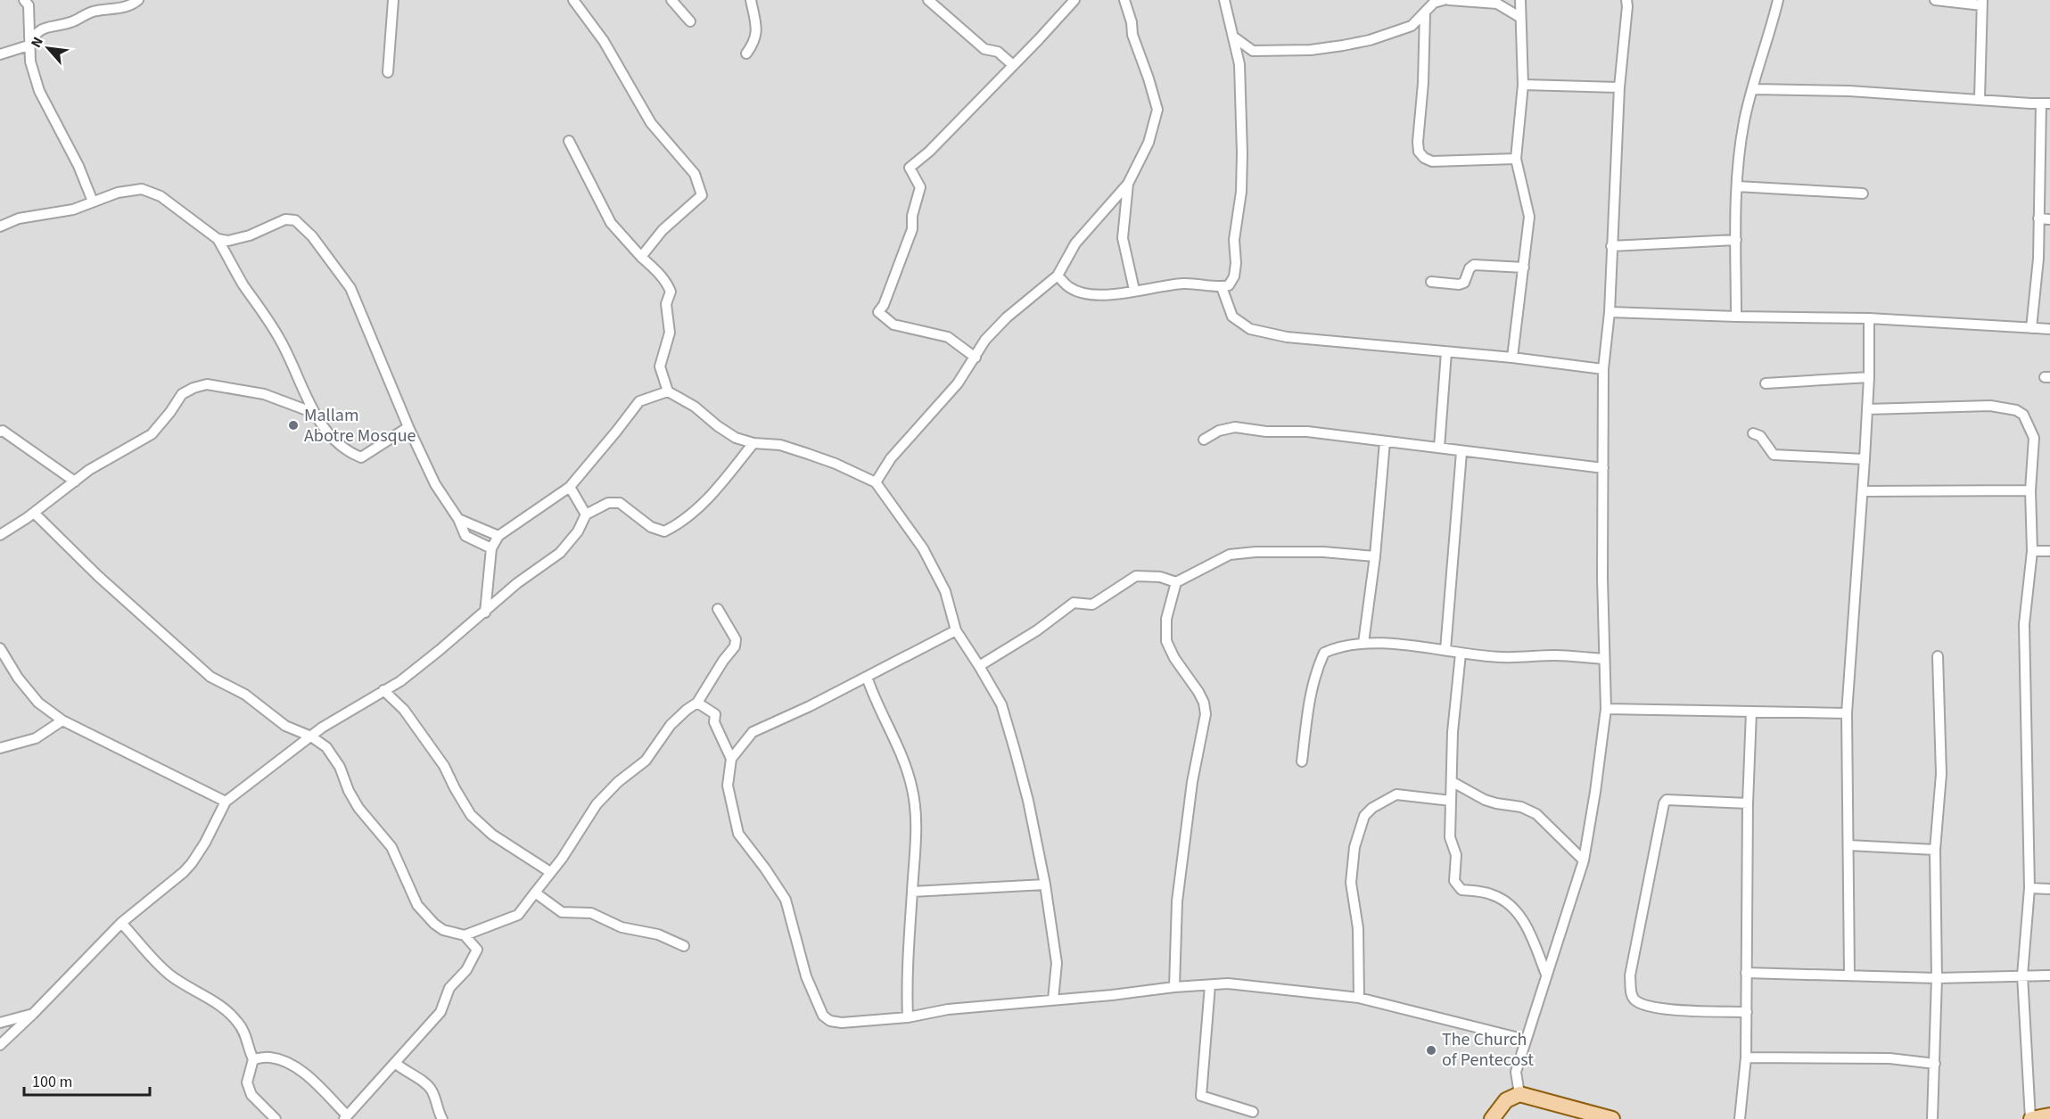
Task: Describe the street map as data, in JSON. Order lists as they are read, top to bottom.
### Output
{
  "places": ["Mallam Abotre Mosque", "The Church of Pentecost"],
  "scale_bar": "100 m",
  "north": "top left"
}
